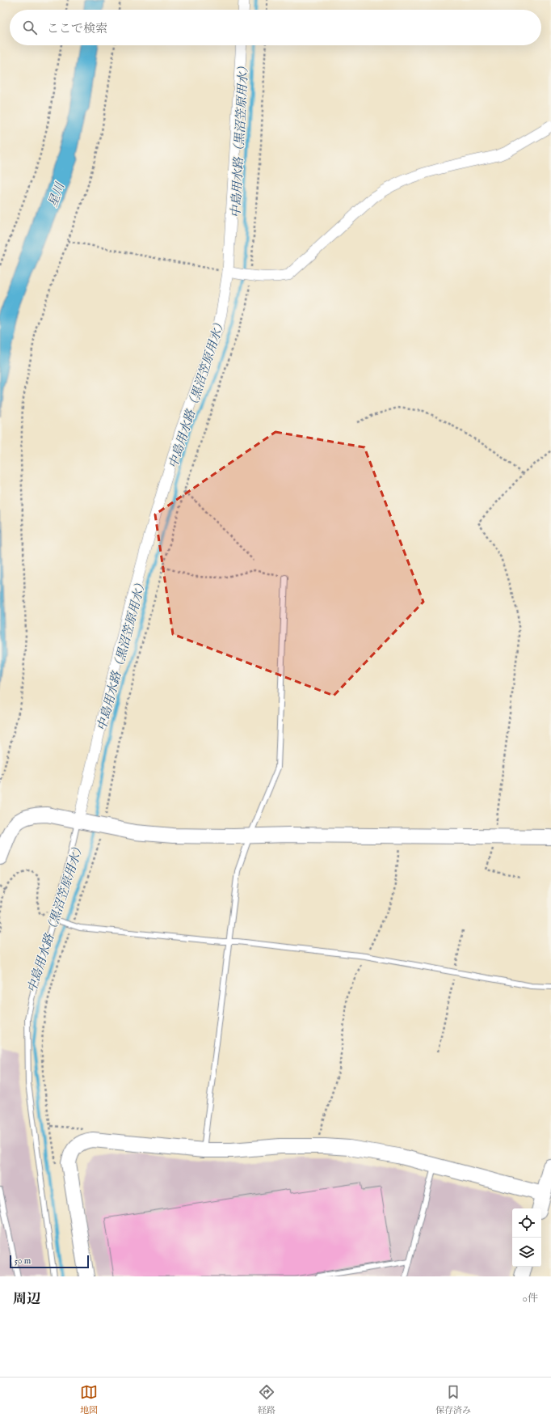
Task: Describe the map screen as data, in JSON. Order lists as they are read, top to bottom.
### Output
{
  "water": ["中島用水路（黒沼笠原用水）", "星川"],
  "scale_bar": "50 m",
  "page": {
    "search": "ここで検索",
    "scale": "50 m",
    "heading": ["周辺", "0件"],
    "nav": ["地図", "経路", "保存済み"]
  }
}
